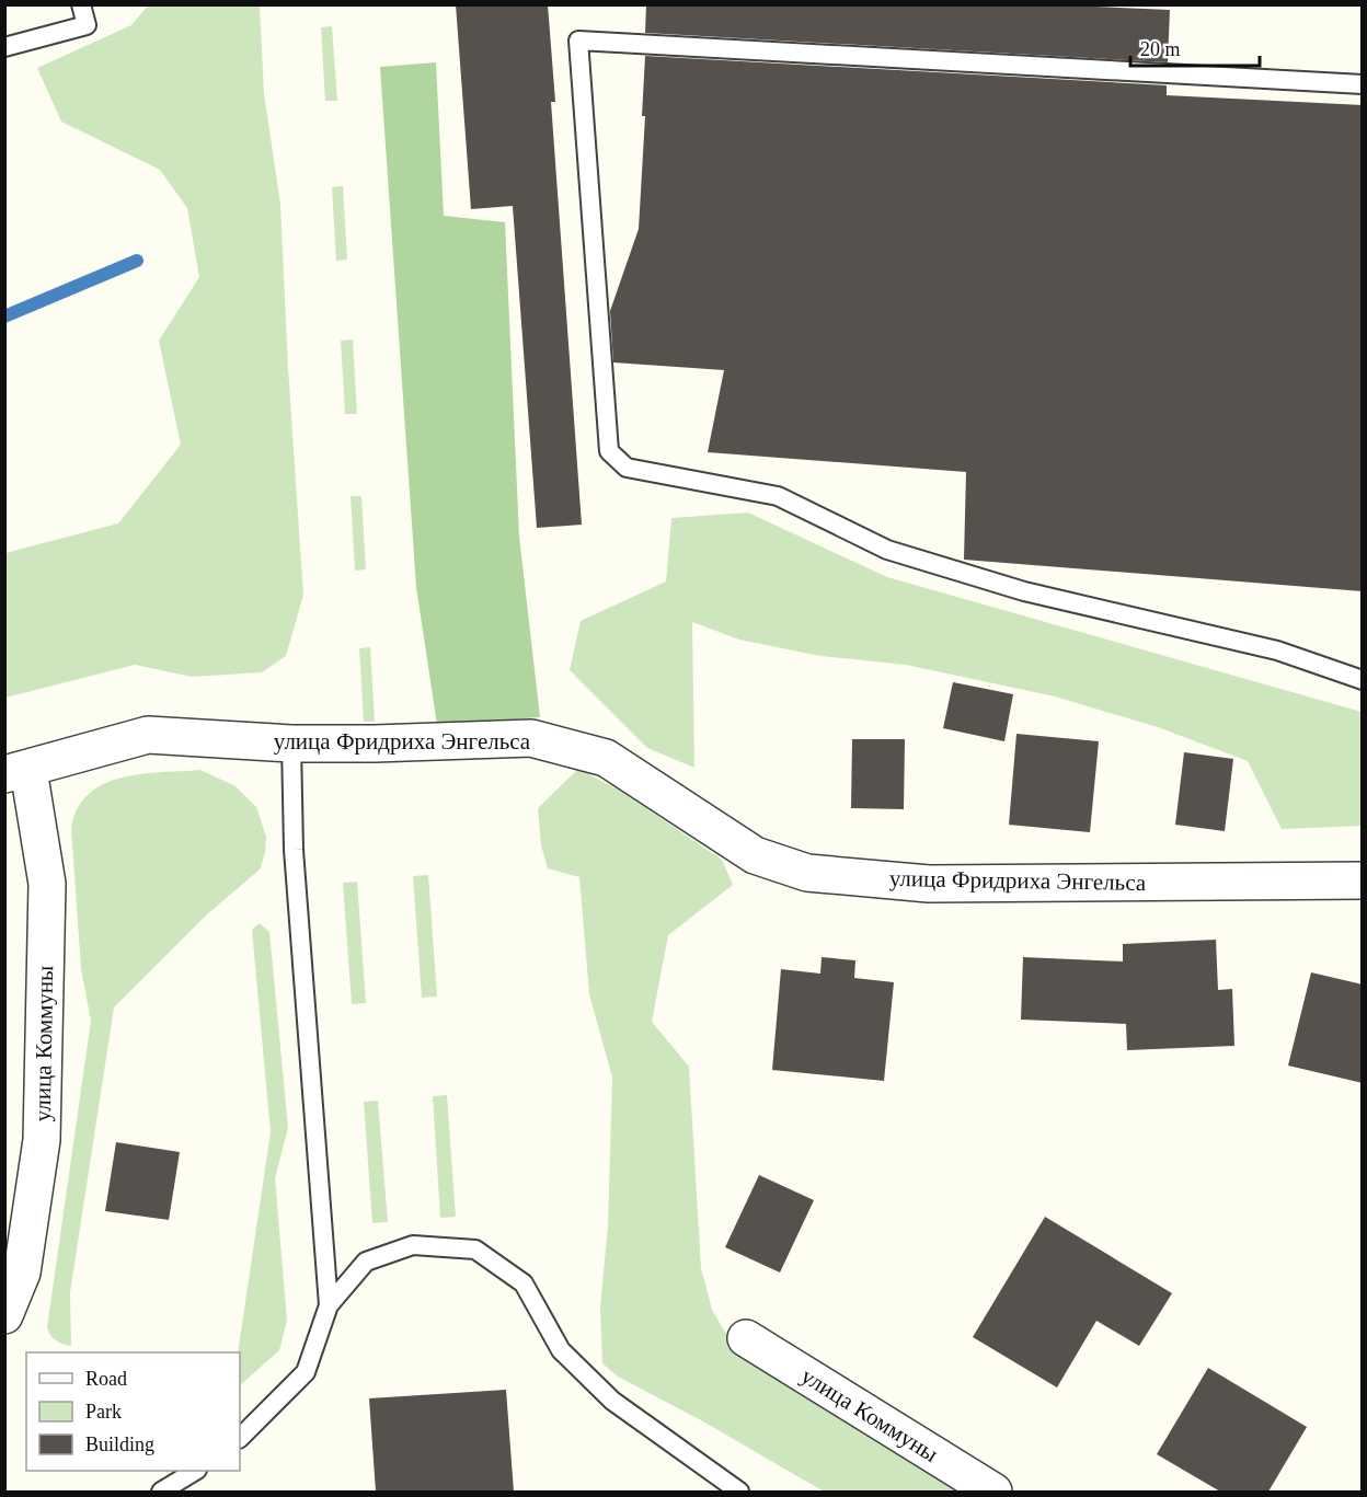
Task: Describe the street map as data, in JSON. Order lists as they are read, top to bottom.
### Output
{
  "streets": {
    "street": ["улица Фридриха Энгельса", "улица Коммуны"]
  },
  "crossings": [
    ["улица Фридриха Энгельса", "улица Коммуны"]
  ],
  "legend": ["Road", "Park", "Building"],
  "scale_bar": "20 m"
}
